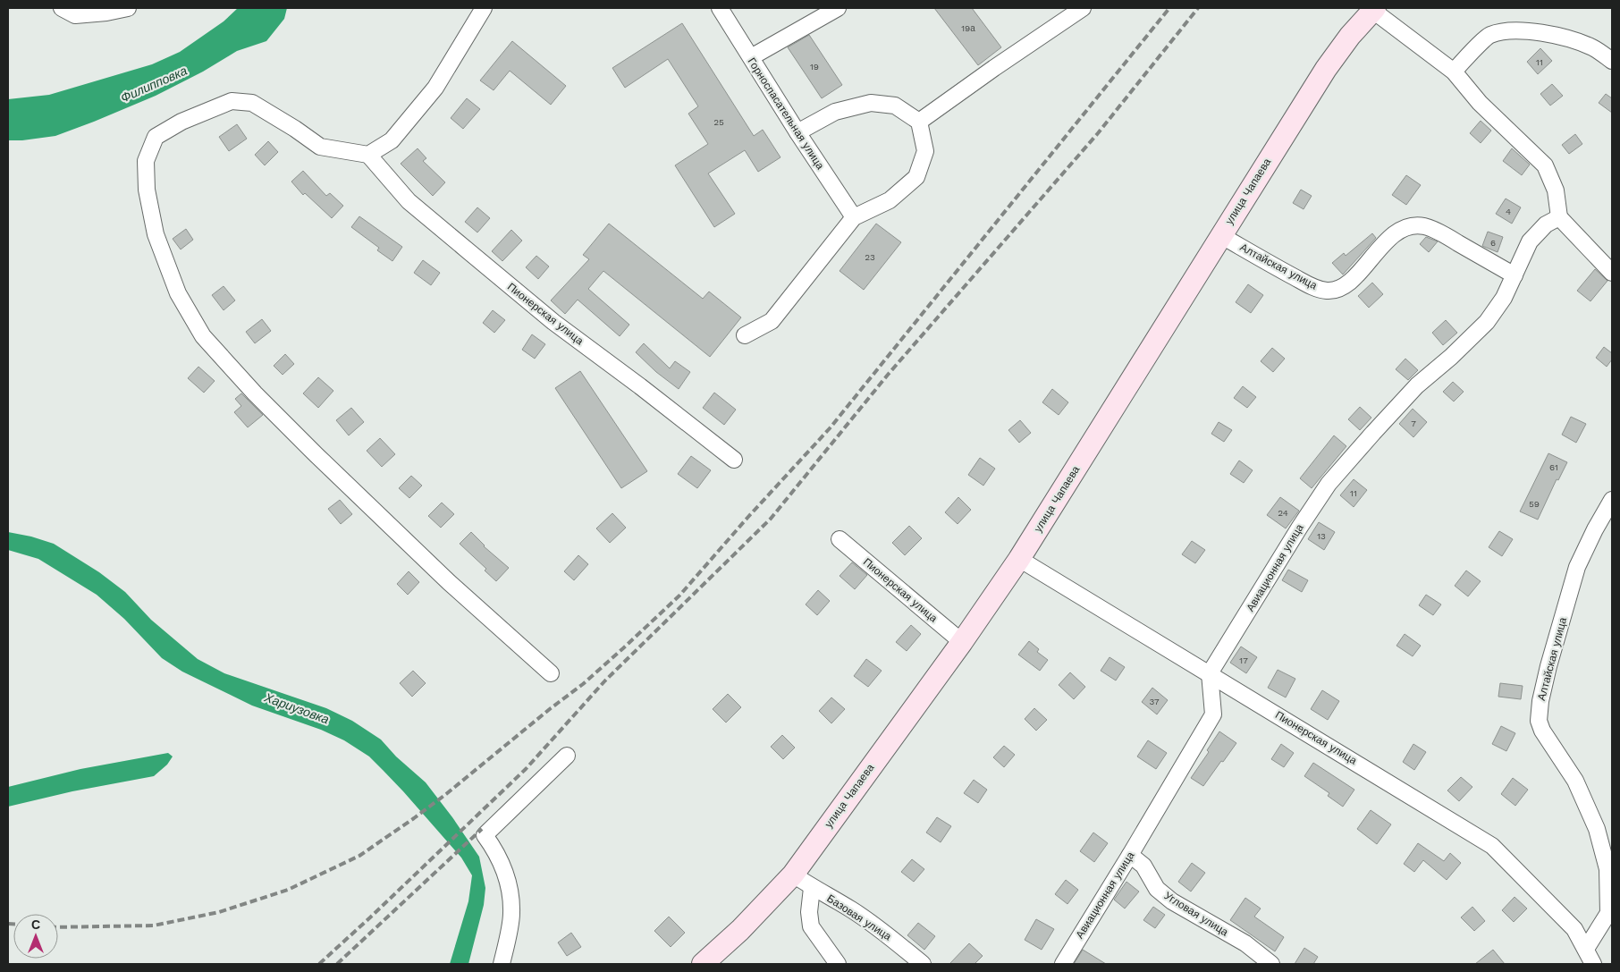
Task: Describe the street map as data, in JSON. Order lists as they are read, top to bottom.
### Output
{
  "streets": {
    "street": [
      "Горноспасательная улица",
      "улица Чапаева",
      "Алтайская улица",
      "Пионерская улица",
      "Авиационная улица",
      "Угловая улица",
      "Базовая улица"
    ]
  },
  "crossings": [
    ["улица Чапаева", "Алтайская улица"],
    ["улица Чапаева", "Пионерская улица"],
    ["улица Чапаева", "Базовая улица"],
    ["Алтайская улица", "Пионерская улица"],
    ["Алтайская улица", "Авиационная улица"],
    ["Пионерская улица", "Авиационная улица"],
    ["Авиационная улица", "Угловая улица"]
  ],
  "water": ["Филипповка", "Хариузовка"],
  "house_numbers": [
    "19а",
    "11",
    "19",
    "25",
    "4",
    "6",
    "23",
    "7",
    "61",
    "11",
    "59",
    "24",
    "13",
    "17",
    "37"
  ],
  "north": "top"
}
